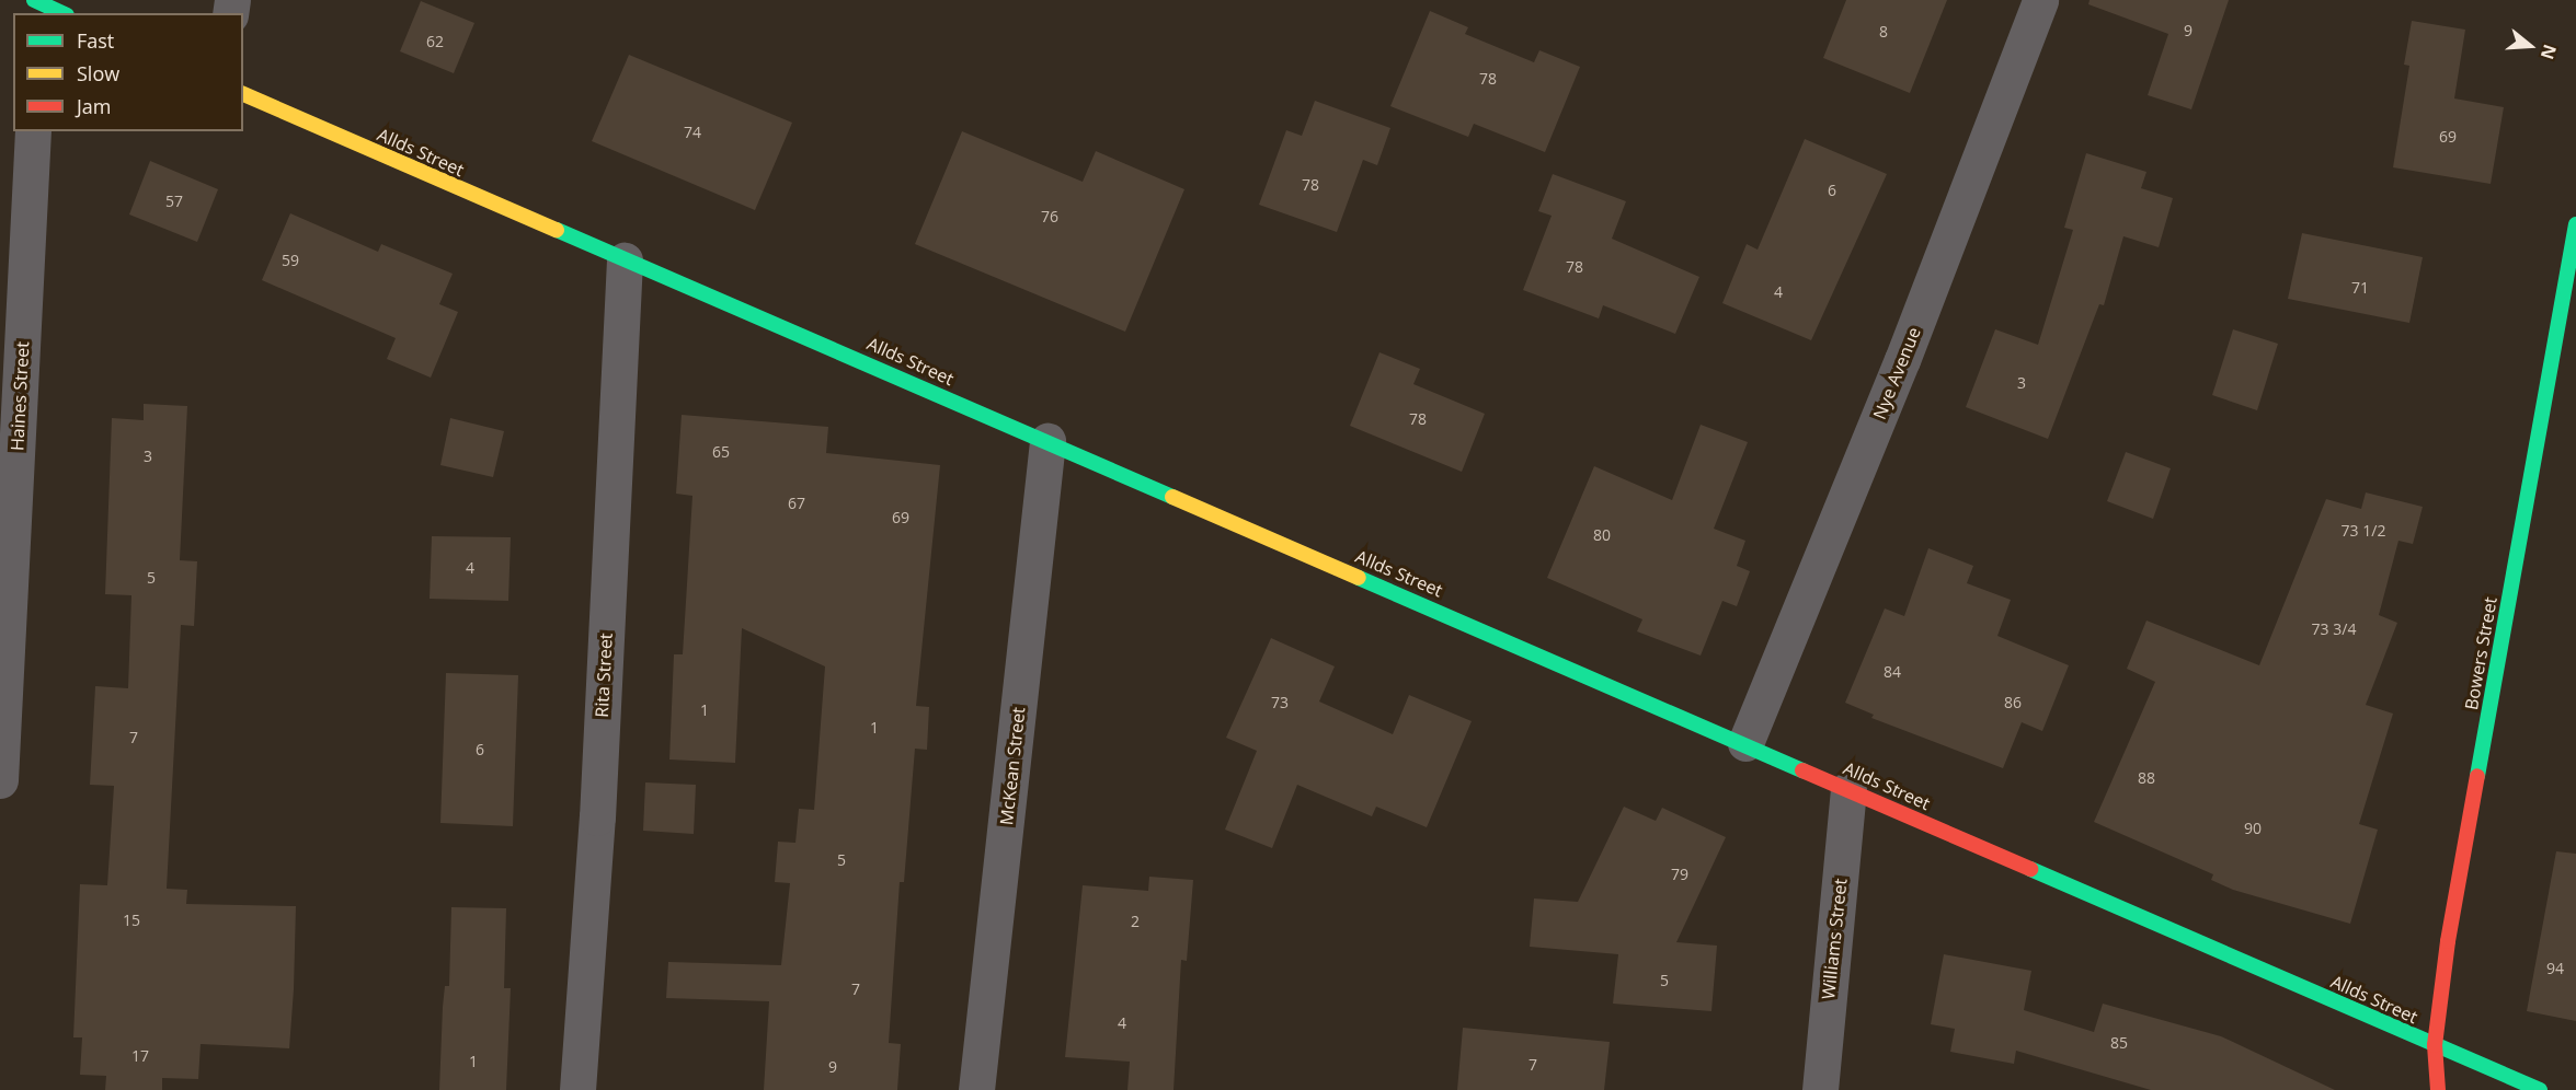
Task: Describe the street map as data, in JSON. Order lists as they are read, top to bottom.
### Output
{
  "streets": {
    "street": [
      "Allds Street",
      "Nye Avenue",
      "Haines Street",
      "Bowers Street",
      "Rita Street",
      "McKean Street",
      "Williams Street"
    ]
  },
  "crossings": [
    ["Allds Street", "Nye Avenue"],
    ["Allds Street", "Bowers Street"],
    ["Allds Street", "Rita Street"],
    ["Allds Street", "McKean Street"],
    ["Allds Street", "Williams Street"]
  ],
  "house_numbers": [
    "9",
    "8",
    "62",
    "78",
    "74",
    "69",
    "78",
    "6",
    "57",
    "76",
    "59",
    "78",
    "71",
    "4",
    "3",
    "78",
    "65",
    "3",
    "67",
    "69",
    "73 1/2",
    "80",
    "4",
    "5",
    "73 3/4",
    "84",
    "73",
    "86",
    "1",
    "1",
    "7",
    "6",
    "88",
    "90",
    "5",
    "79",
    "15",
    "2",
    "94",
    "5",
    "7",
    "4",
    "85",
    "17",
    "1",
    "7",
    "9"
  ],
  "legend": ["Fast", "Slow", "Jam"],
  "north": "right"
}
